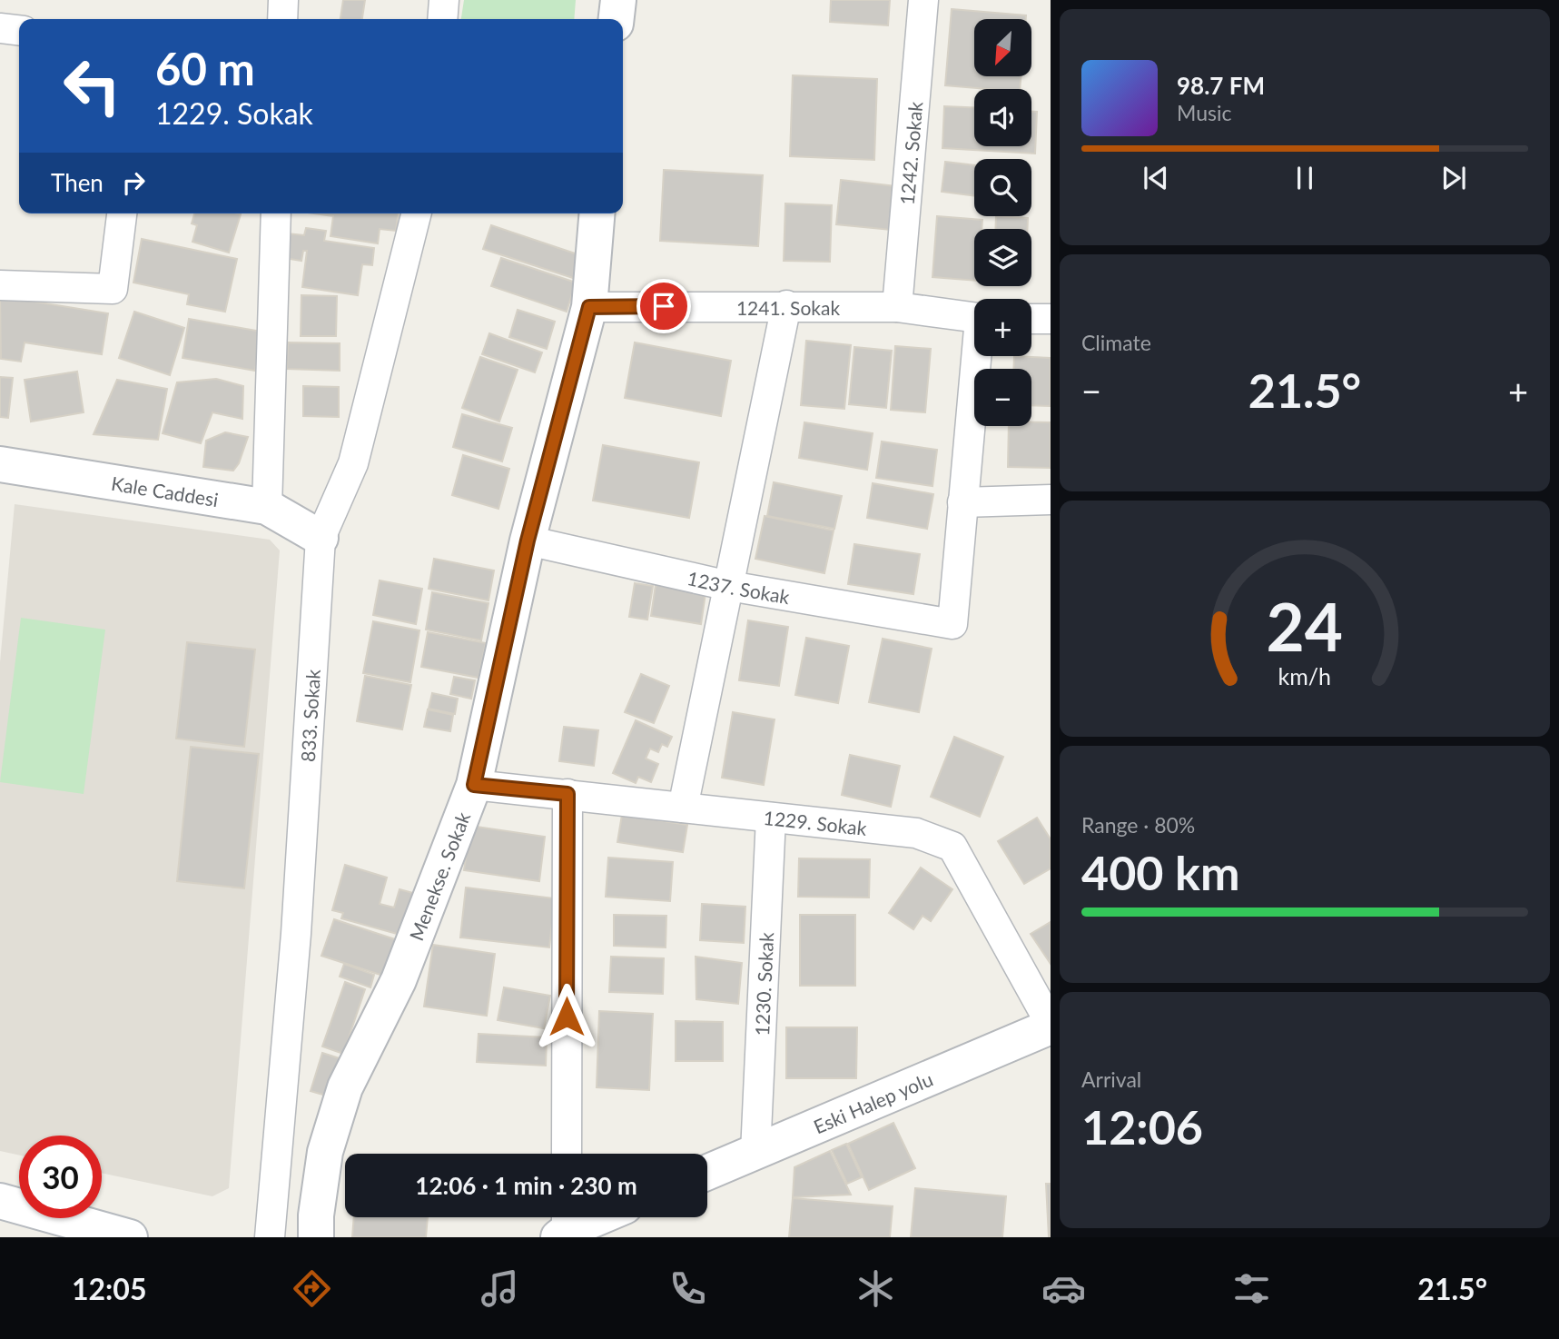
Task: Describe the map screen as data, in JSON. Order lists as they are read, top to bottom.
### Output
{
  "streets": {
    "street": [
      "1242. Sokak",
      "1241. Sokak",
      "Kale Caddesi",
      "1237. Sokak",
      "833. Sokak",
      "1229. Sokak",
      "Menekse. Sokak",
      "1230. Sokak",
      "Eski Halep yolu"
    ]
  },
  "crossings": [
    ["1242. Sokak", "1241. Sokak"],
    ["1241. Sokak", "Menekse. Sokak"],
    ["Kale Caddesi", "833. Sokak"],
    ["1237. Sokak", "Menekse. Sokak"],
    ["1229. Sokak", "Menekse. Sokak"],
    ["1229. Sokak", "1230. Sokak"],
    ["1229. Sokak", "Eski Halep yolu"],
    ["1230. Sokak", "Eski Halep yolu"]
  ],
  "north": "bottom left",
  "page": {
    "map_buttons": ["+", "−"],
    "turn": ["60 m", "1229. Sokak"],
    "song": ["98.7 FM", "Music"],
    "then": "Then",
    "tile": [
      "Climate",
      ["Range · 80%", "400 km"],
      ["Arrival", "12:06"]
    ],
    "heat": ["−", "21.5°", "+"],
    "limit": "30",
    "trip": "12:06 · 1 min · 230 m",
    "tabs": ["12:05", "21.5°"],
    "gauge": ["24", "km/h"]
  }
}
